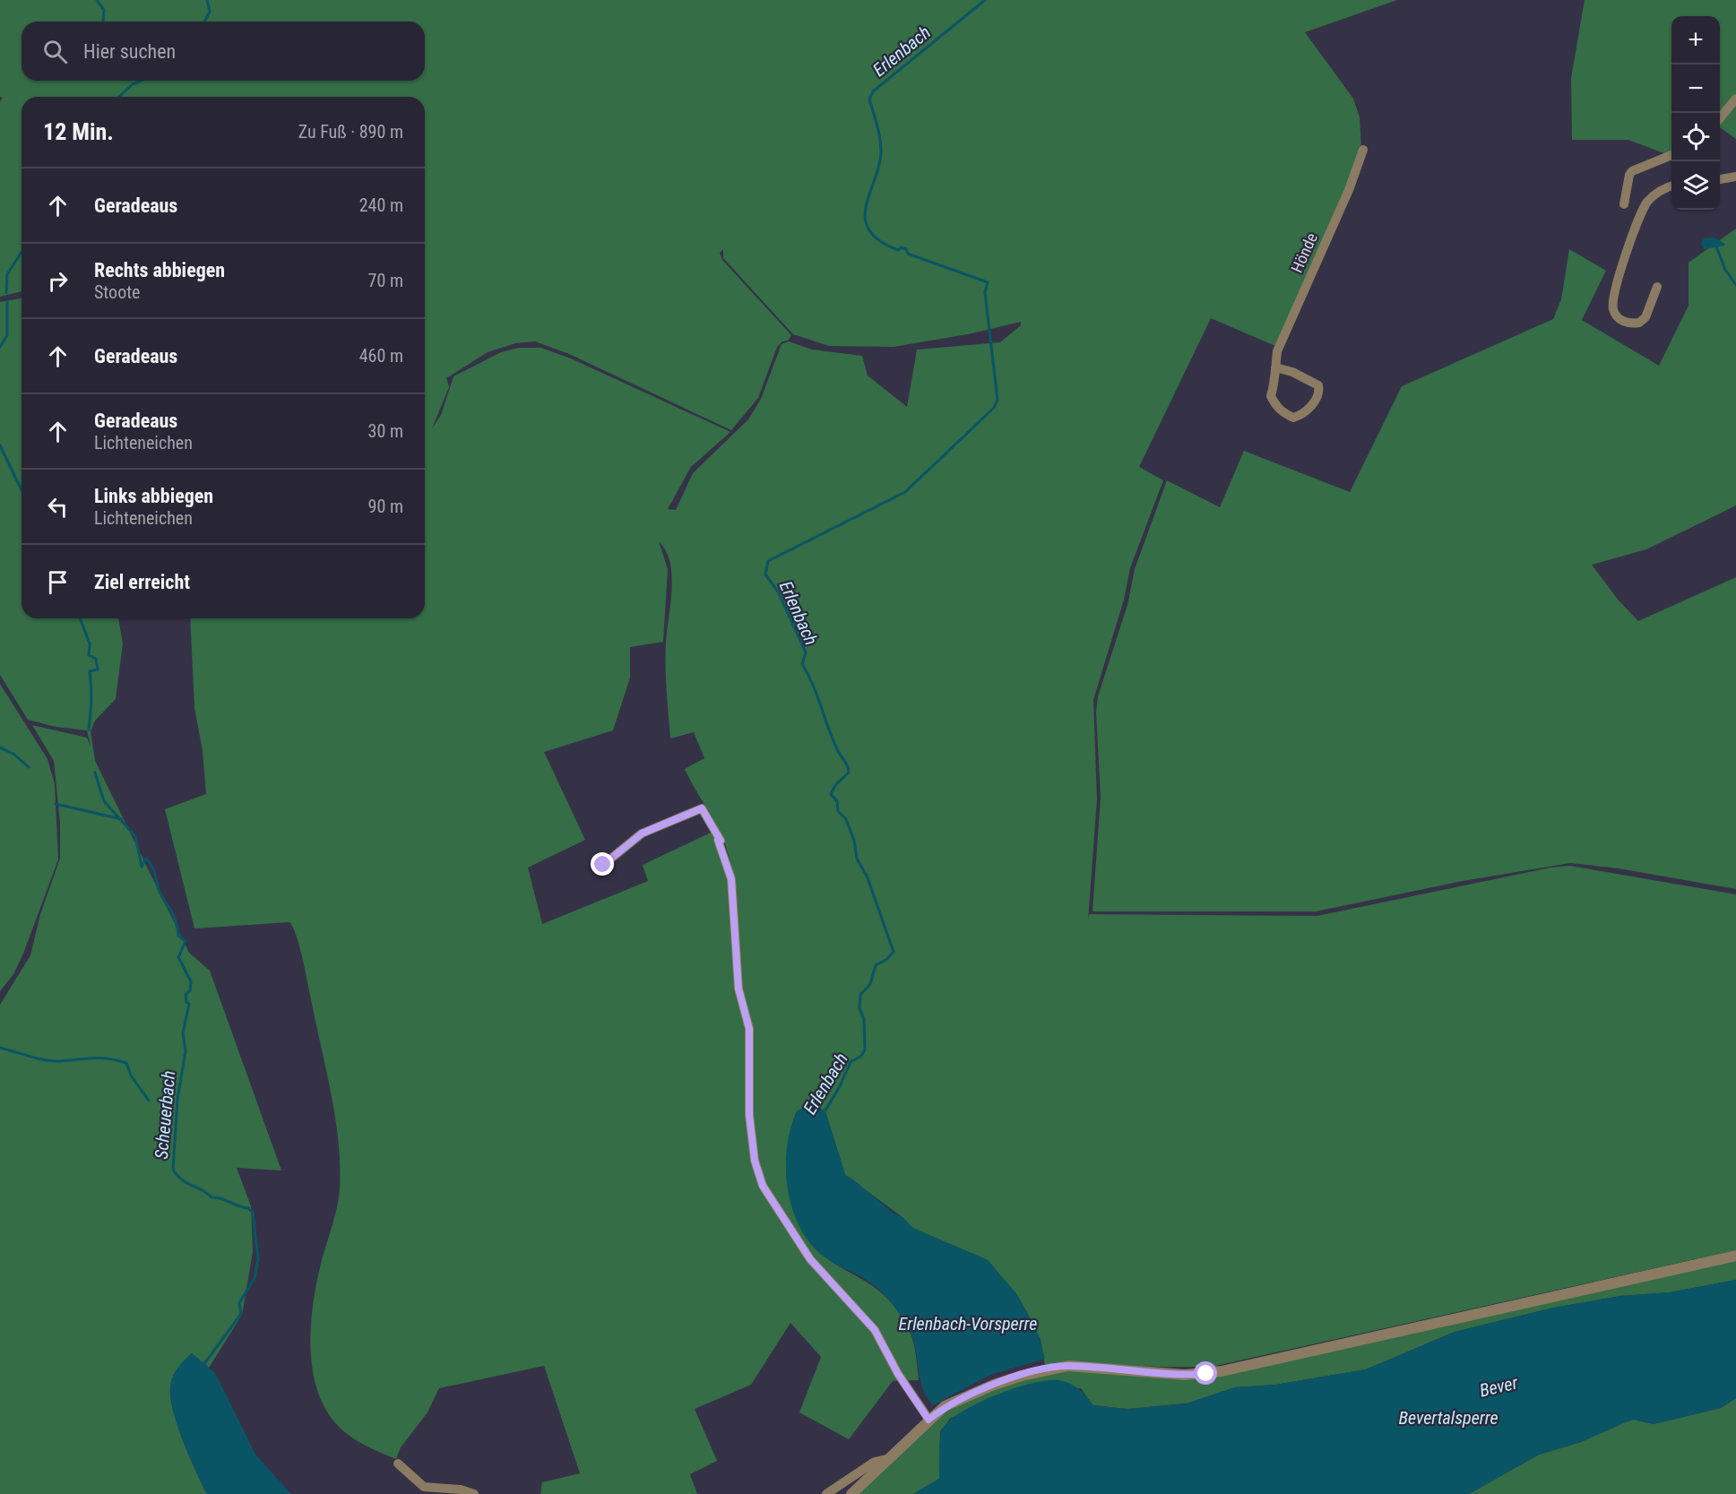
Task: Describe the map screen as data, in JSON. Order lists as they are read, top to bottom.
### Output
{
  "streets": {
    "street": ["Hönde"]
  },
  "water": [
    "Erlenbach",
    "Scheuerbach",
    "Erlenbach-Vorsperre",
    "Bever",
    "Bevertalsperre"
  ],
  "page": {
    "map_buttons": ["+", "−"],
    "search": "Hier suchen",
    "heading": ["12 Min.", "Zu Fuß · 890 m"],
    "list": [
      ["Geradeaus", "240 m"],
      ["Rechts abbiegen", "Stoote", "70 m"],
      ["Geradeaus", "460 m"],
      ["Geradeaus", "Lichteneichen", "30 m"],
      ["Links abbiegen", "Lichteneichen", "90 m"],
      "Ziel erreicht"
    ]
  }
}
